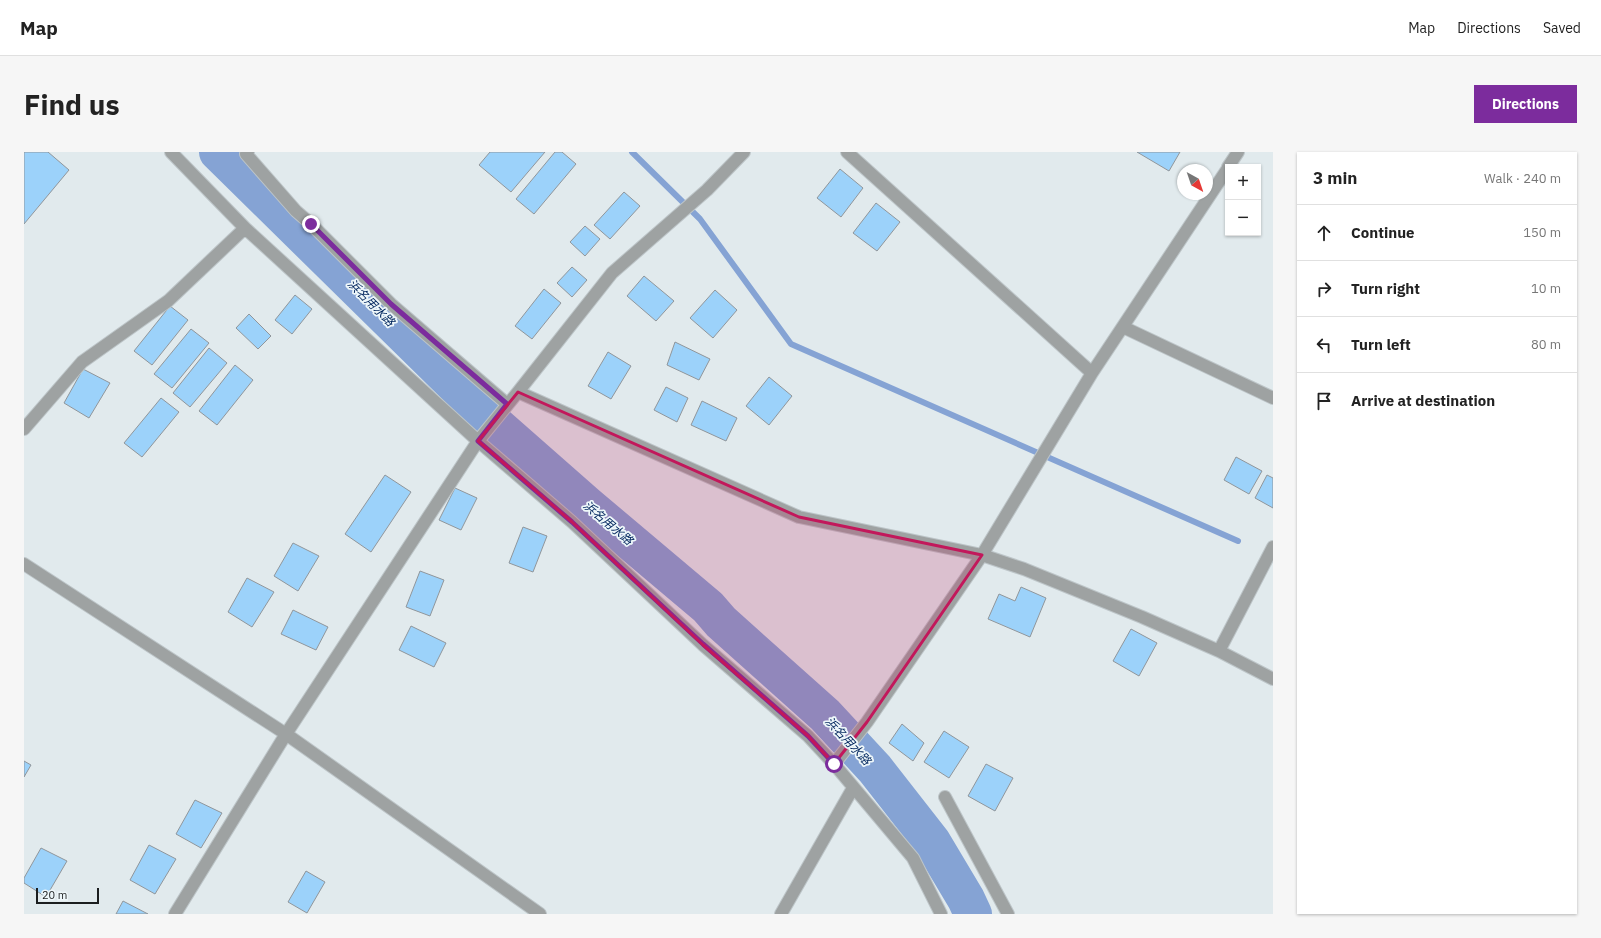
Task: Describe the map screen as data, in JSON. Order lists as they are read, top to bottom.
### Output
{
  "water": ["浜名用水路"],
  "scale_bar": "20 m",
  "north": "bottom right",
  "page": {
    "header": "Map",
    "nav": ["Map", "Directions", "Saved"],
    "buttons": "Directions",
    "title": "Find us",
    "heading": ["3 min", "Walk · 240 m"],
    "map_buttons": ["+", "−"],
    "list": [
      ["Continue", "150 m"],
      ["Turn right", "10 m"],
      ["Turn left", "80 m"],
      "Arrive at destination"
    ],
    "scale": "20 m"
  }
}
